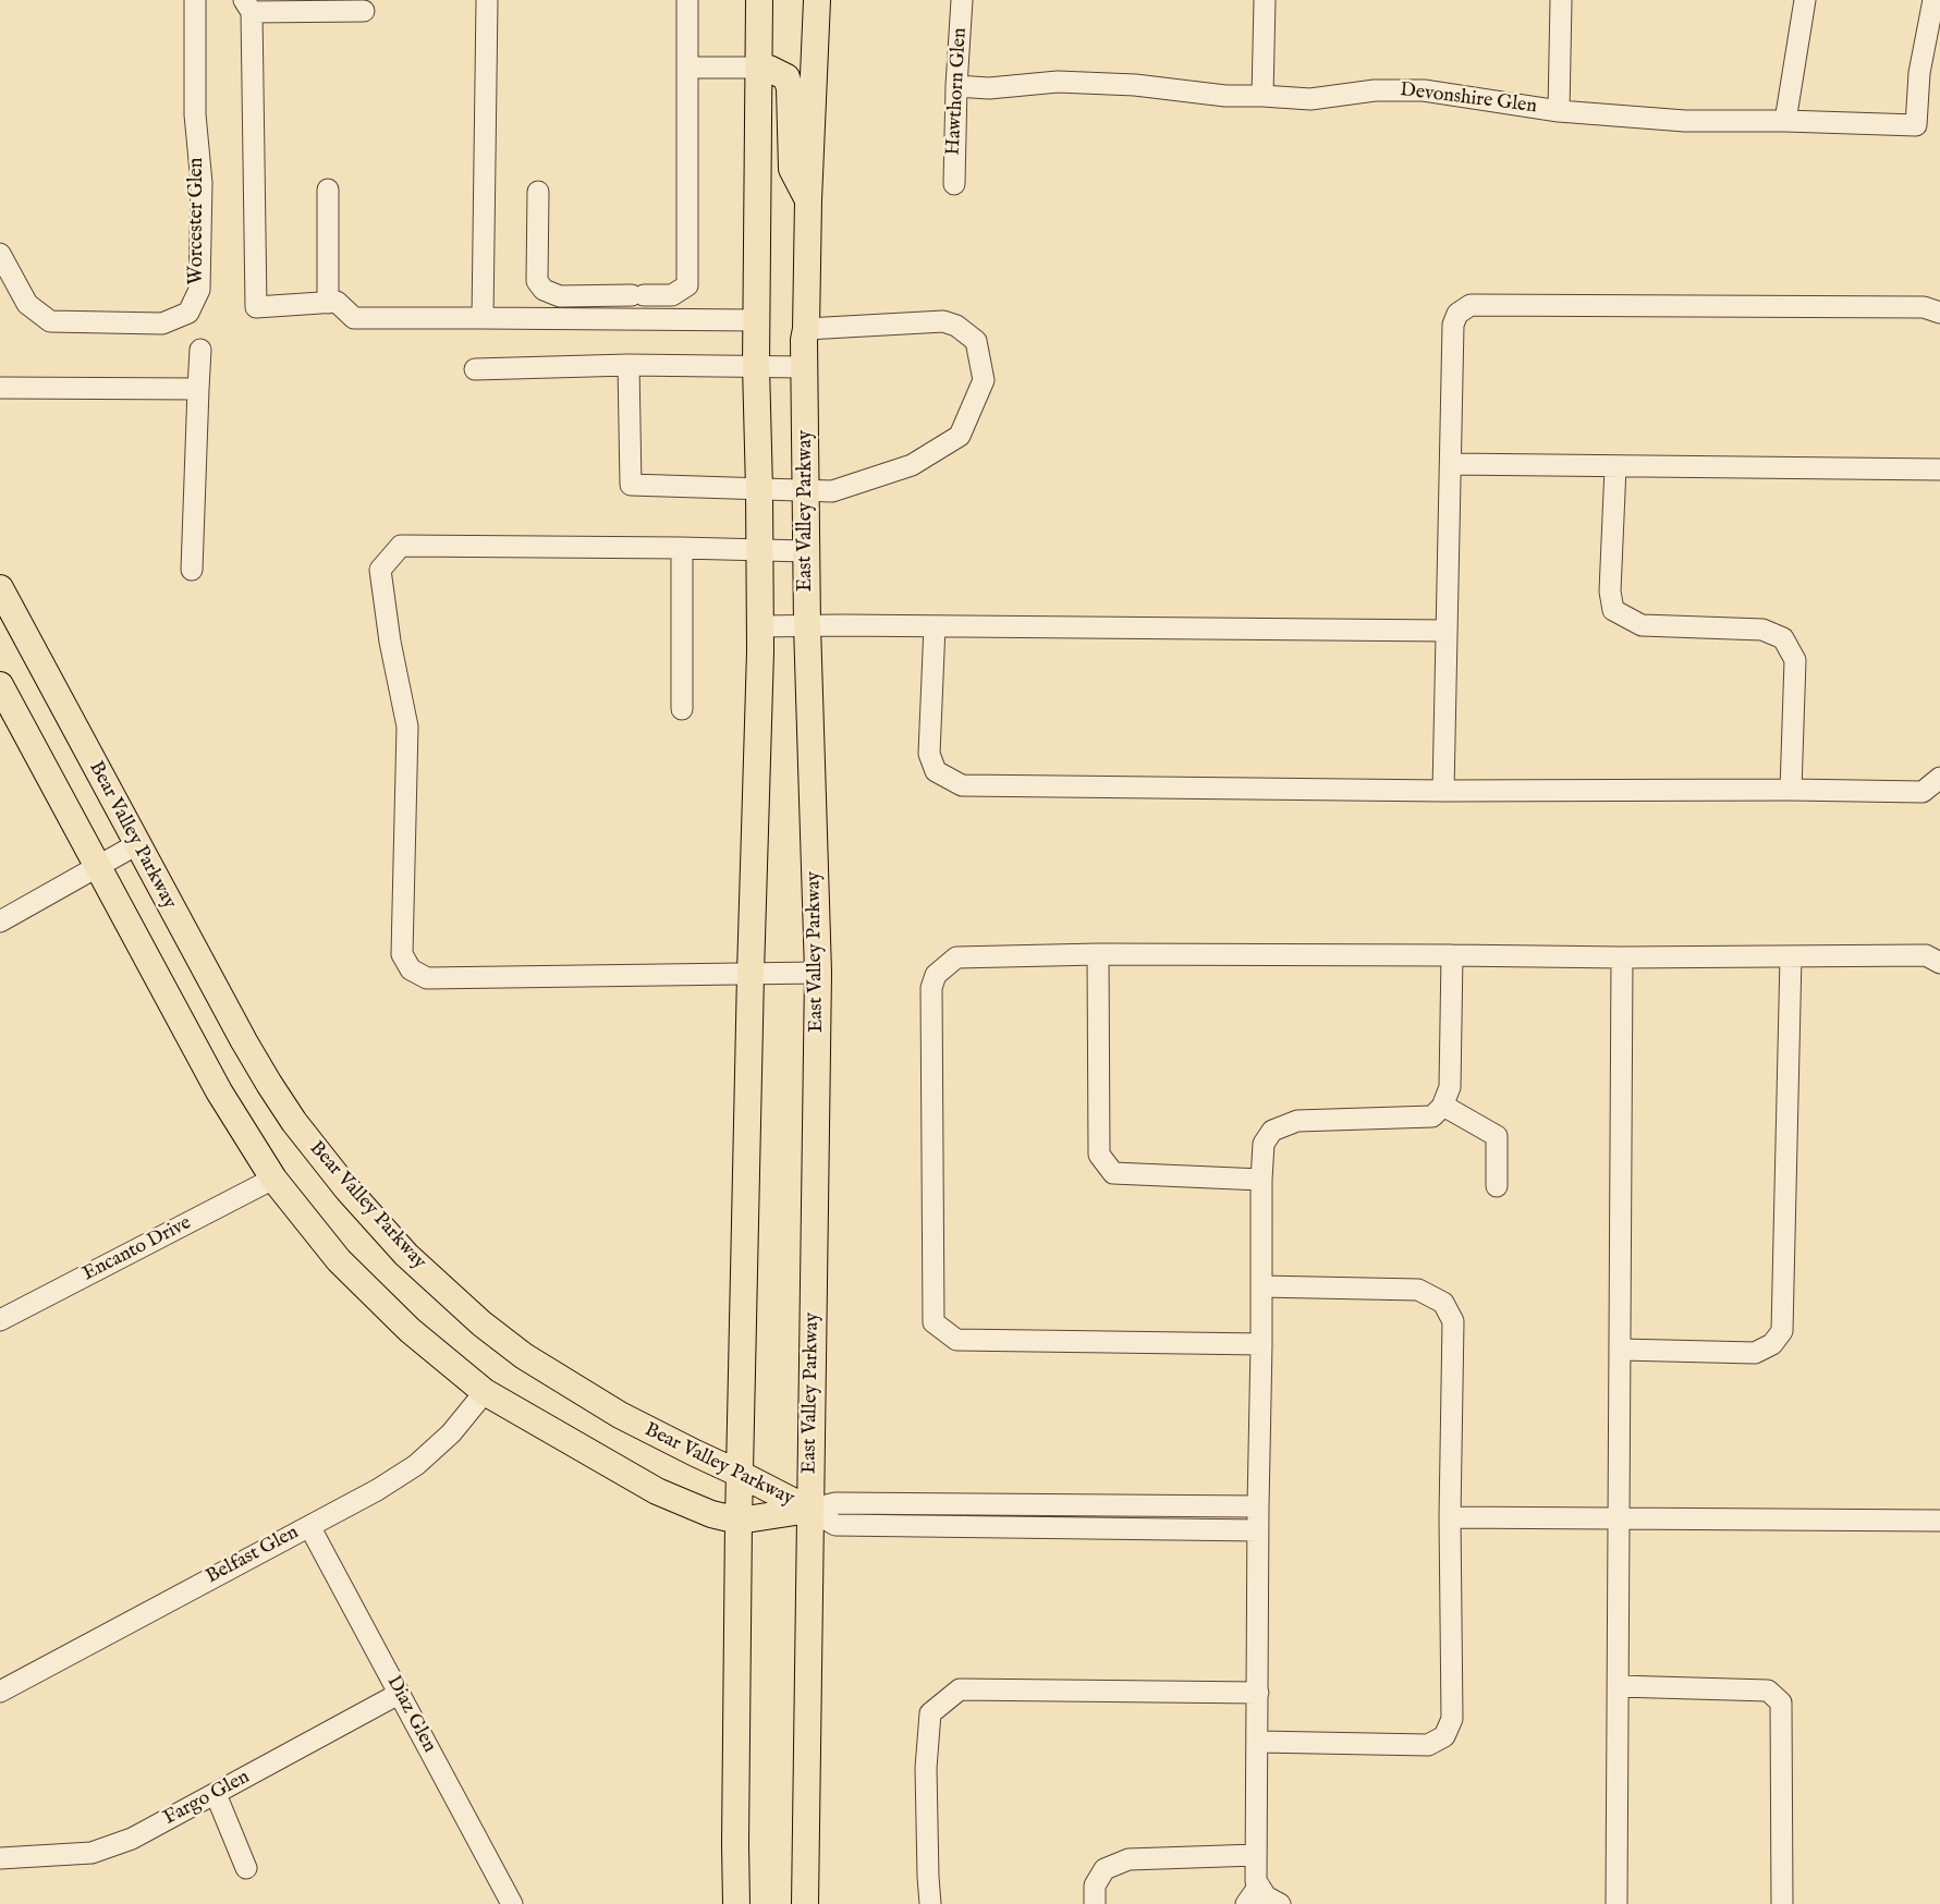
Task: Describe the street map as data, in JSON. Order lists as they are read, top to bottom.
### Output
{
  "streets": {
    "main road": ["East Valley Parkway", "Bear Valley Parkway"],
    "street": [
      "Hawthorn Glen",
      "Devonshire Glen",
      "Worcester Glen",
      "Encanto Drive",
      "Belfast Glen",
      "Diaz Glen",
      "Fargo Glen"
    ]
  },
  "crossings": [
    ["Hawthorn Glen", "Devonshire Glen"],
    ["East Valley Parkway", "Bear Valley Parkway"],
    ["Bear Valley Parkway", "Encanto Drive"],
    ["Bear Valley Parkway", "Belfast Glen"],
    ["Belfast Glen", "Diaz Glen"],
    ["Diaz Glen", "Fargo Glen"]
  ]
}
